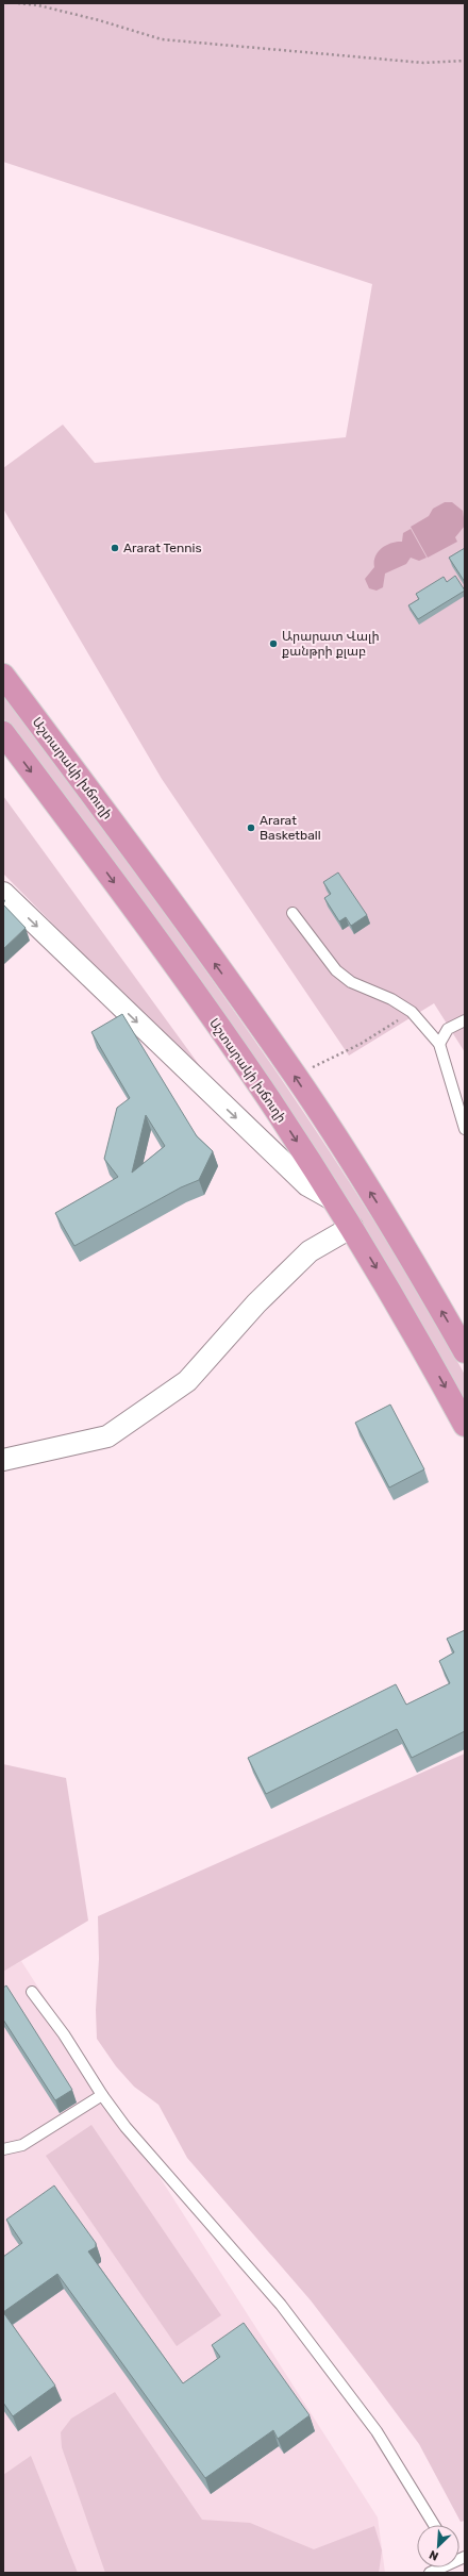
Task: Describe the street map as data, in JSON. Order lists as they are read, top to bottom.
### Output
{
  "streets": {
    "highway": ["Աշտարակի խճուղի"]
  },
  "places": ["Ararat Tennis", "Արարատ Վալի քանթրի քլաբ", "Ararat Basketball"],
  "north": "bottom left"
}
